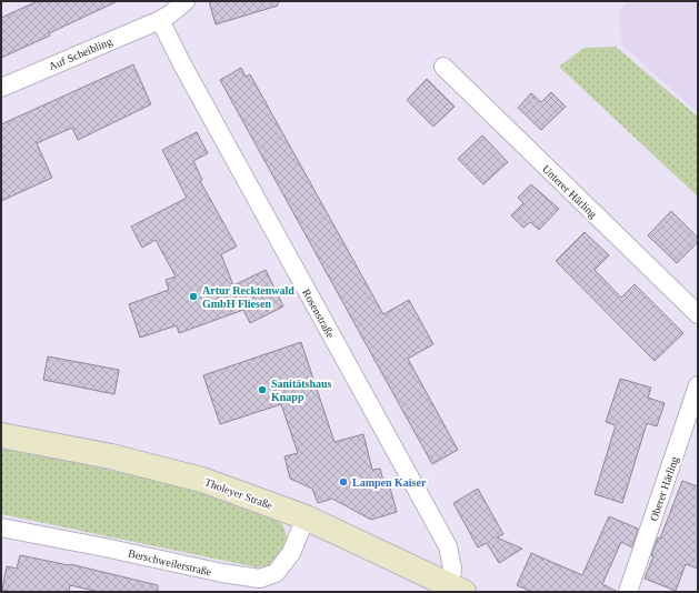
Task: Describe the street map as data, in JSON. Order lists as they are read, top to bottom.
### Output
{
  "streets": {
    "main road": ["Tholeyer Straße"],
    "street": [
      "Auf Scheibling",
      "Unterer Härling",
      "Rosenstraße",
      "Oberer Härling",
      "Berschweilerstraße"
    ]
  },
  "crossings": [
    ["Auf Scheibling", "Rosenstraße"],
    ["Rosenstraße", "Tholeyer Straße"],
    ["Tholeyer Straße", "Berschweilerstraße"]
  ],
  "places": ["Artur Recktenwald GmbH Fliesen", "Sanitätshaus Knapp", "Lampen Kaiser"]
}
